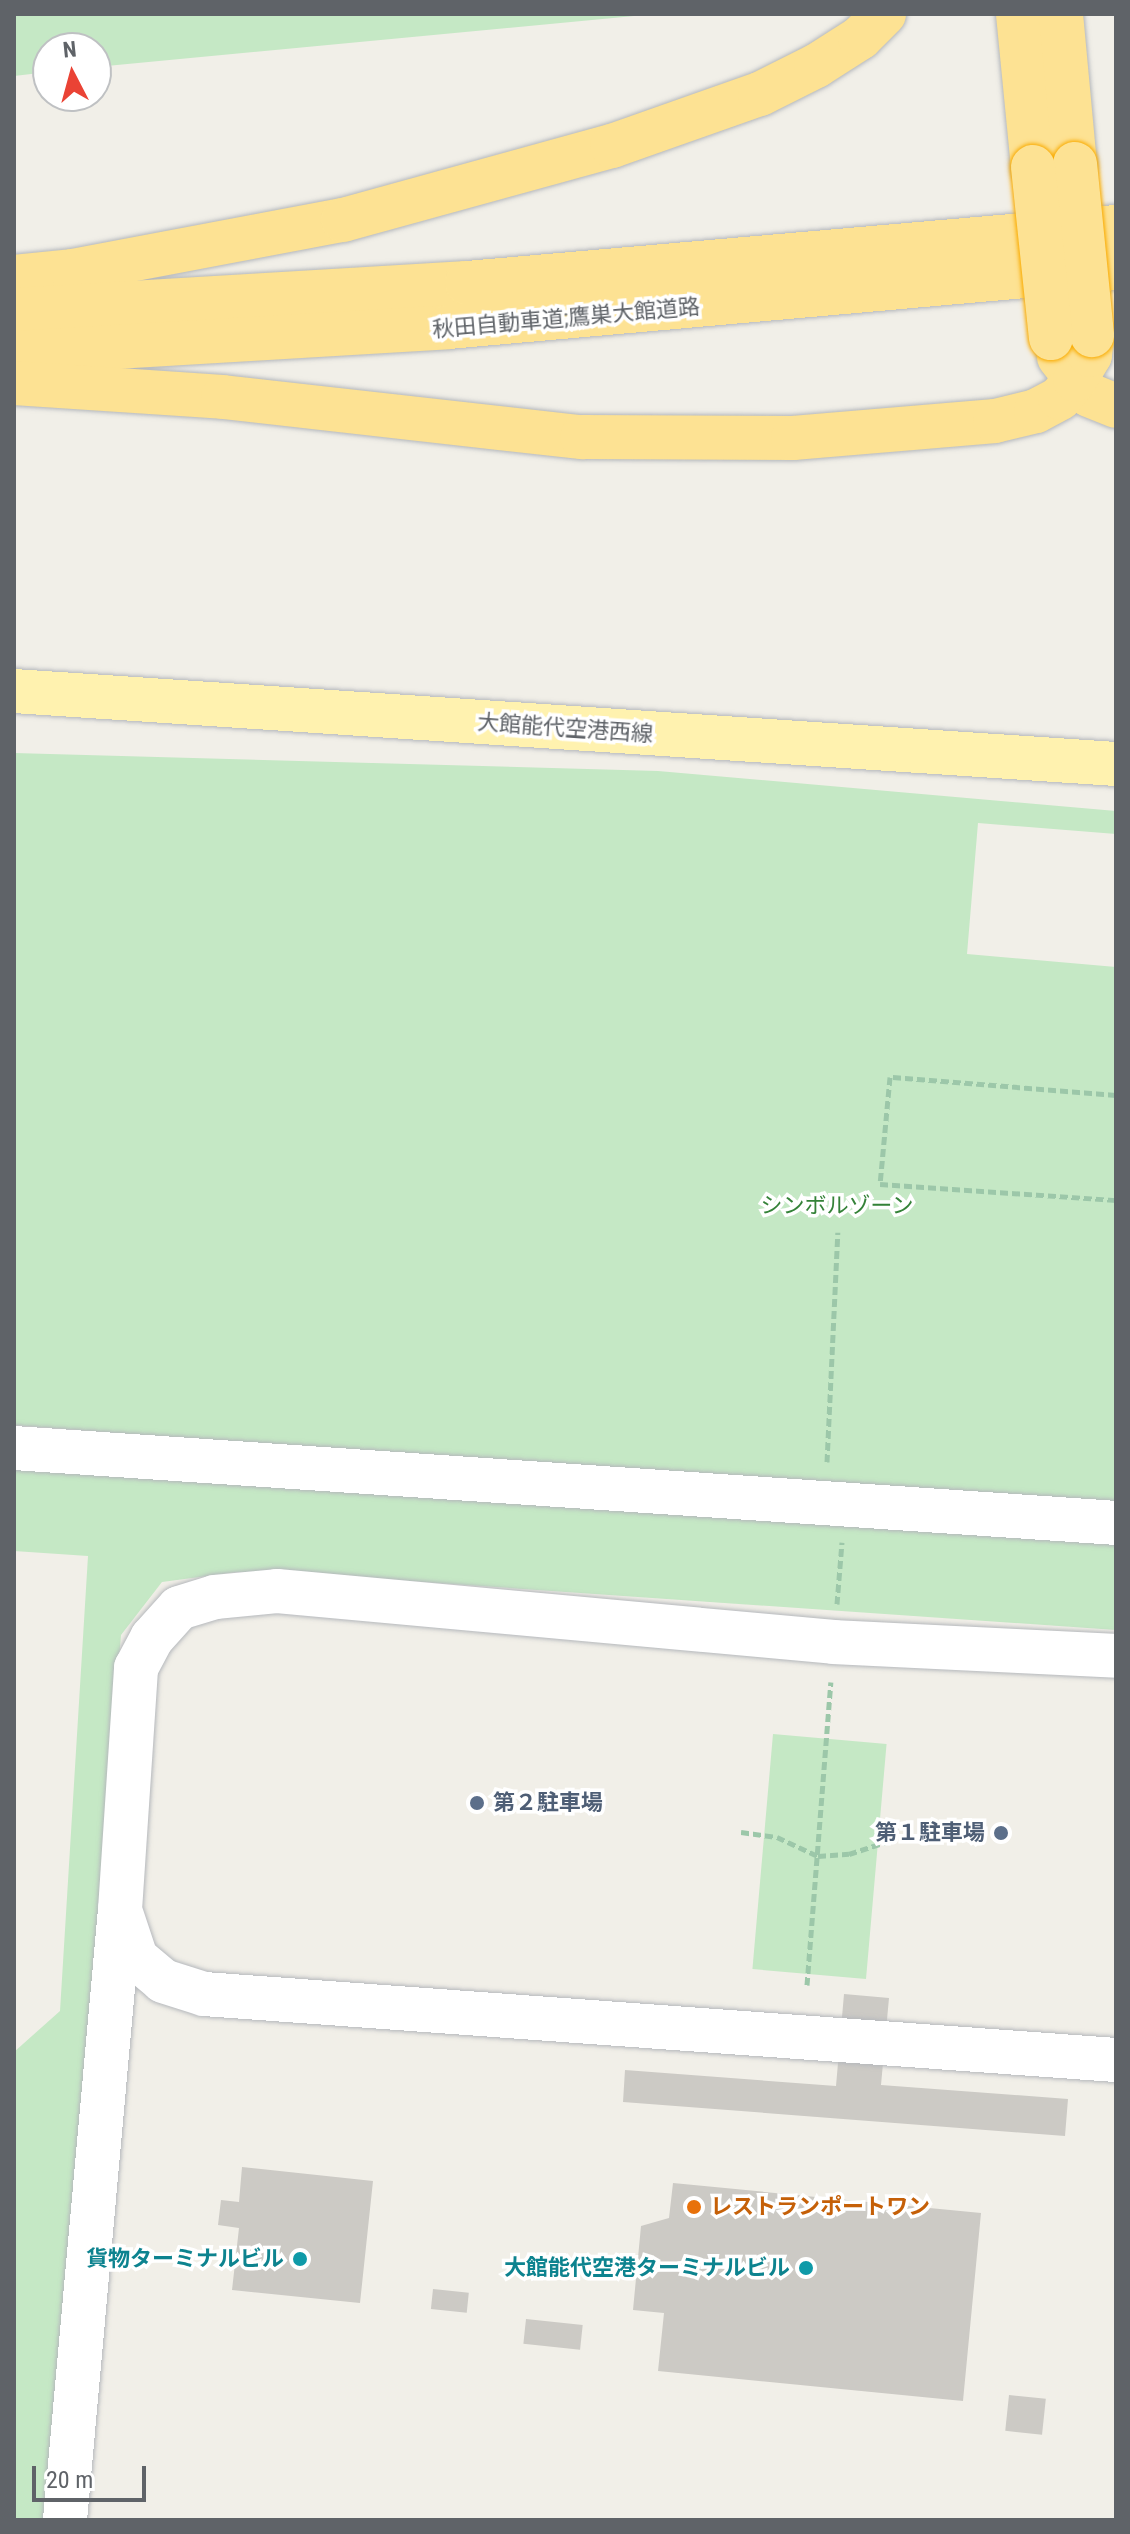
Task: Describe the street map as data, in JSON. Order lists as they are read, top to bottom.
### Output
{
  "streets": {
    "highway": ["秋田自動車道;鷹巣大館道路"],
    "main road": ["大館能代空港西線"]
  },
  "parks": ["シンボルゾーン"],
  "places": [
    "第２駐車場",
    "第１駐車場",
    "レストランポートワン",
    "貨物ターミナルビル",
    "大館能代空港ターミナルビル"
  ],
  "scale_bar": "20 m",
  "north": "top"
}
